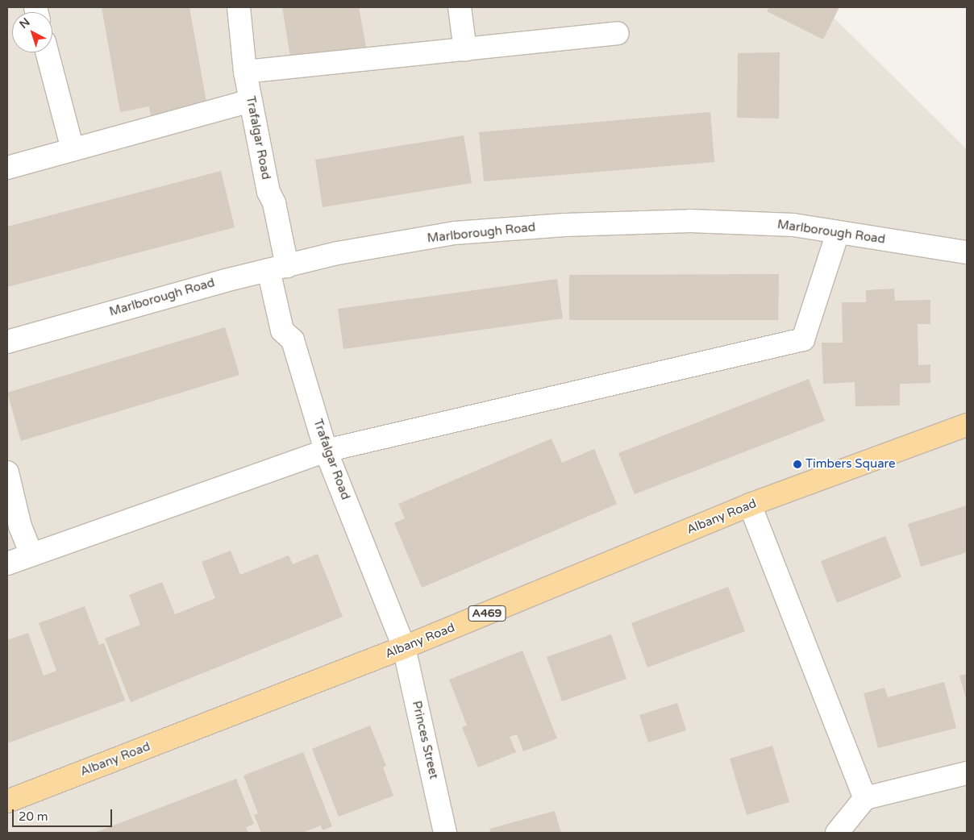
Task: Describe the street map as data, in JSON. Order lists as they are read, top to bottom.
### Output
{
  "streets": {
    "main road": ["Albany Road", "A469"],
    "street": ["Trafalgar Road", "Marlborough Road", "Princes Street"]
  },
  "crossings": [
    ["Trafalgar Road", "Marlborough Road"],
    ["Trafalgar Road", "Albany Road"],
    ["Trafalgar Road", "Princes Street"],
    ["Albany Road", "Princes Street"]
  ],
  "places": ["Timbers Square"],
  "scale_bar": "20 m",
  "north": "top left"
}
